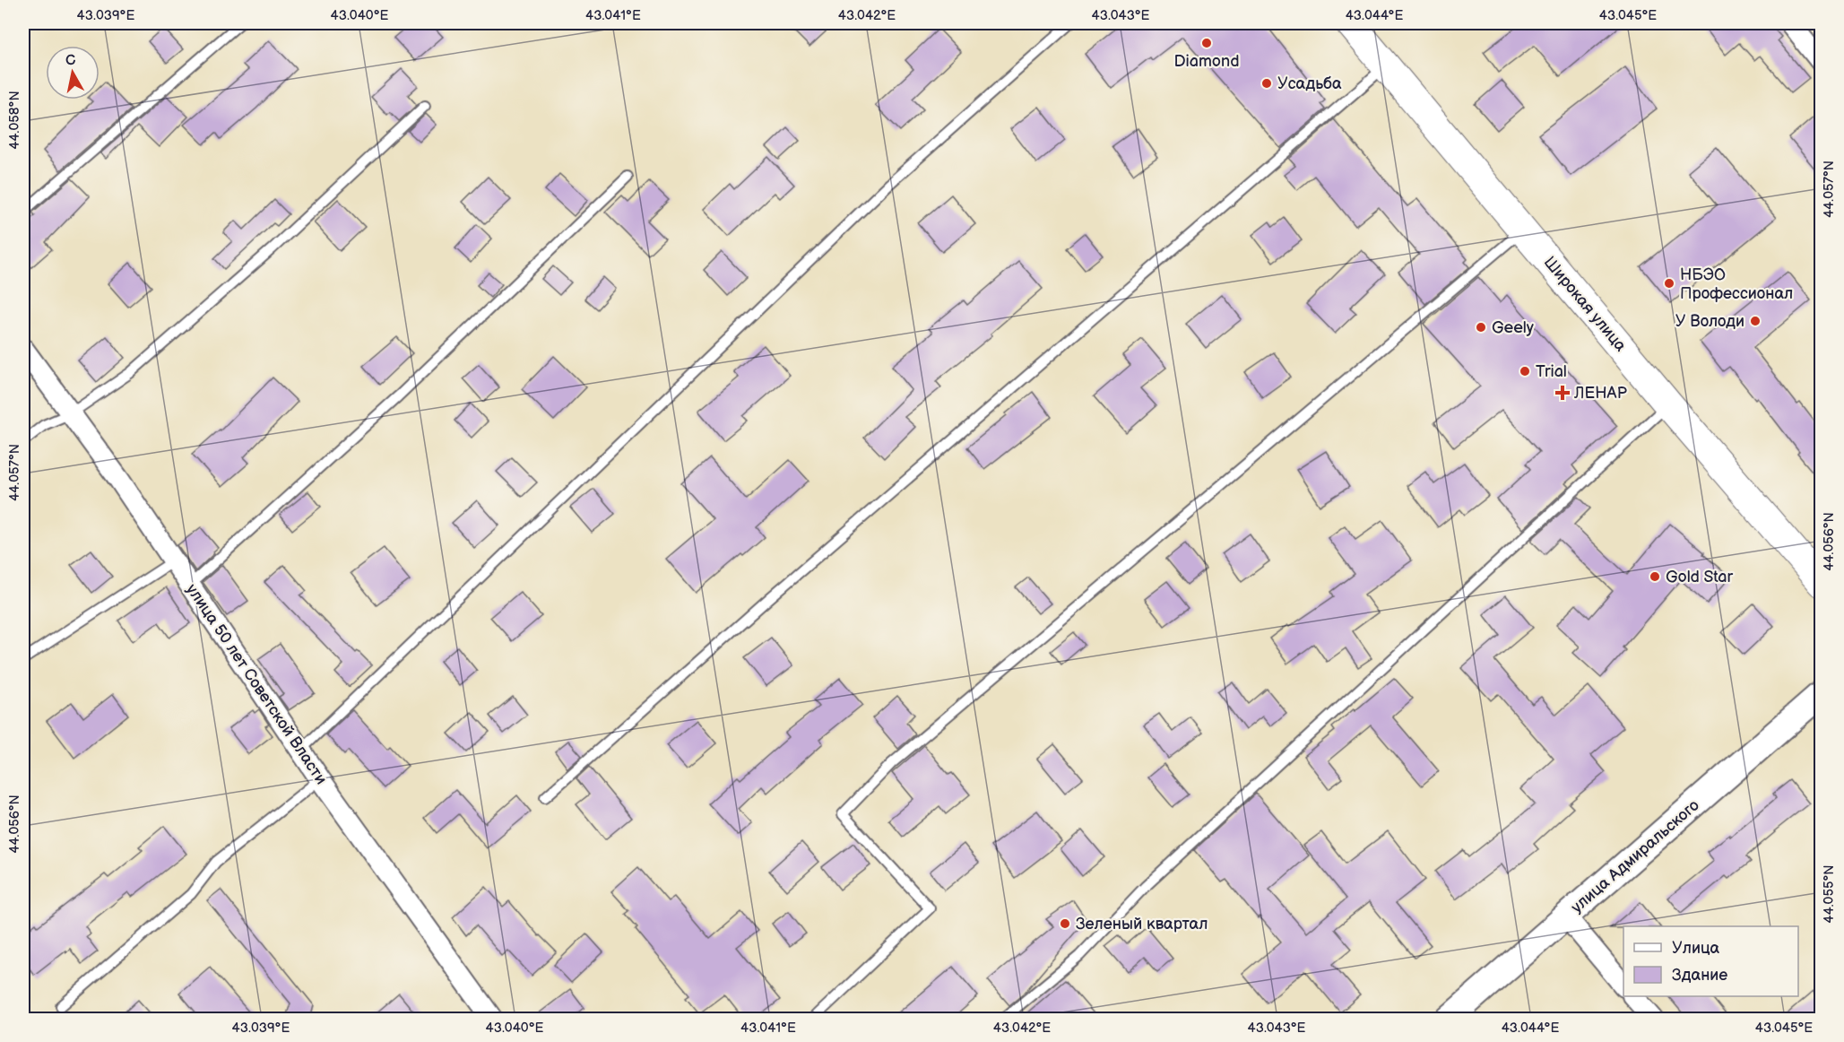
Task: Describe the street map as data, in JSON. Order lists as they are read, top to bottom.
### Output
{
  "streets": {
    "main road": ["Широкая улица"],
    "street": ["улица 50 лет Советской Власти", "улица Адмиральского"]
  },
  "places": {
    "other": [
      "Diamond",
      "Усадьба",
      "НБЭО Профессионал",
      "У Володи",
      "Geely",
      "Trial",
      "Gold Star",
      "Зеленый квартал"
    ],
    "health": ["ЛЕНАР"]
  },
  "legend": ["Улица", "Здание"],
  "north": "top",
  "coordinates": [
    "43.039°E",
    "43.040°E",
    "43.041°E",
    "43.042°E",
    "43.043°E",
    "43.044°E",
    "43.045°E",
    "44.058°N",
    "44.057°N",
    "44.056°N",
    "44.055°N"
  ]
}
